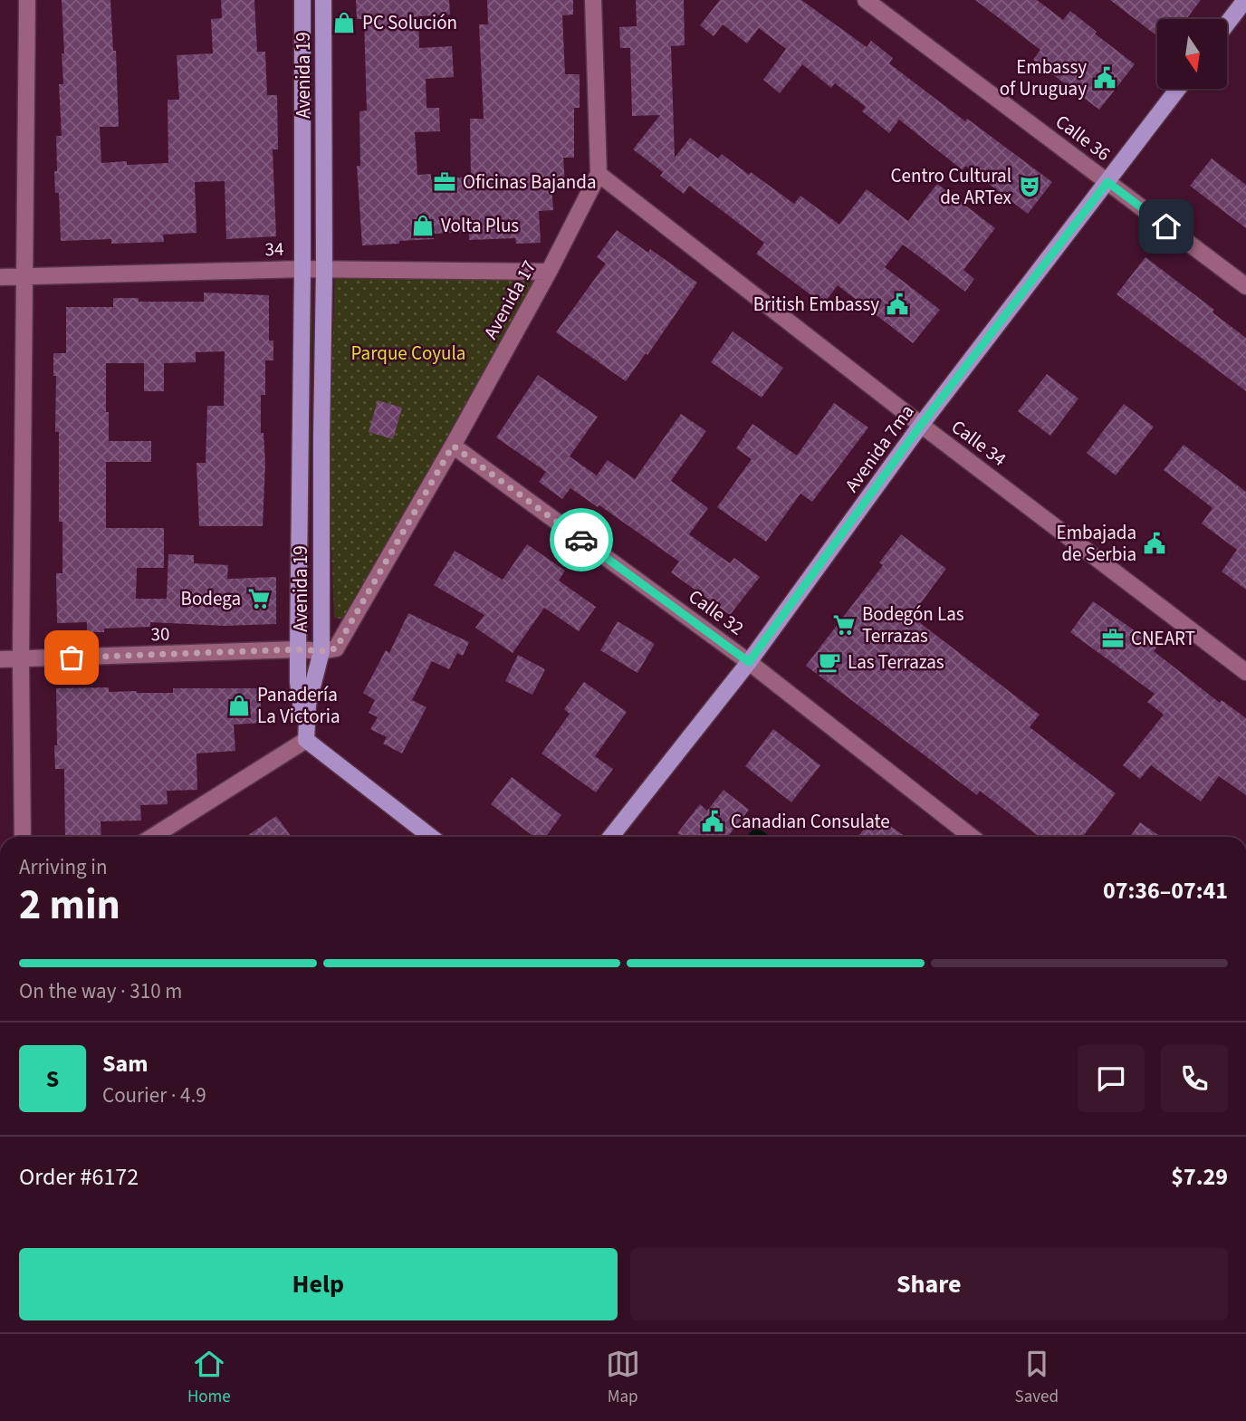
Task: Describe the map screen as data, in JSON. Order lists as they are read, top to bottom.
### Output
{
  "streets": {
    "main road": ["Avenida 19", "Avenida 7ma"],
    "street": [
      "Calle 36",
      "34",
      "Avenida 17",
      "Calle 34",
      "Calle 32",
      "30"
    ]
  },
  "crossings": [
    ["Avenida 19", "34"],
    ["Avenida 19", "Avenida 17"],
    ["Avenida 19", "30"],
    ["Calle 36", "Avenida 7ma"],
    ["34", "Avenida 17"],
    ["Avenida 17", "Calle 34"],
    ["Avenida 17", "Calle 32"],
    ["Avenida 17", "30"],
    ["Calle 34", "Avenida 7ma"],
    ["Avenida 7ma", "Calle 32"]
  ],
  "parks": ["Parque Coyula"],
  "places": {
    "shop": ["PC Solución", "Volta Plus", "Panadería La Victoria"],
    "public building": [
      "Embassy of Uruguay",
      "British Embassy",
      "Embajada de Serbia",
      "Canadian Consulate"
    ],
    "office": ["Oficinas Bajanda", "CNEART"],
    "theatre": ["Centro Cultural de ARTex"],
    "supermarket": ["Bodega", "Bodegón Las Terrazas"],
    "cafe": ["Las Terrazas"]
  },
  "north": "bottom",
  "page": {
    "heading": ["2 min", "Arriving in", "07:36–07:41"],
    "panel": [
      "Sam",
      "Courier · 4.9",
      "Order #6172",
      "$7.29"
    ],
    "bar": "On the way · 310 m",
    "round": "S",
    "buttons": ["Help", "Share"],
    "tabs": ["Home", "Map", "Saved"]
  }
}
